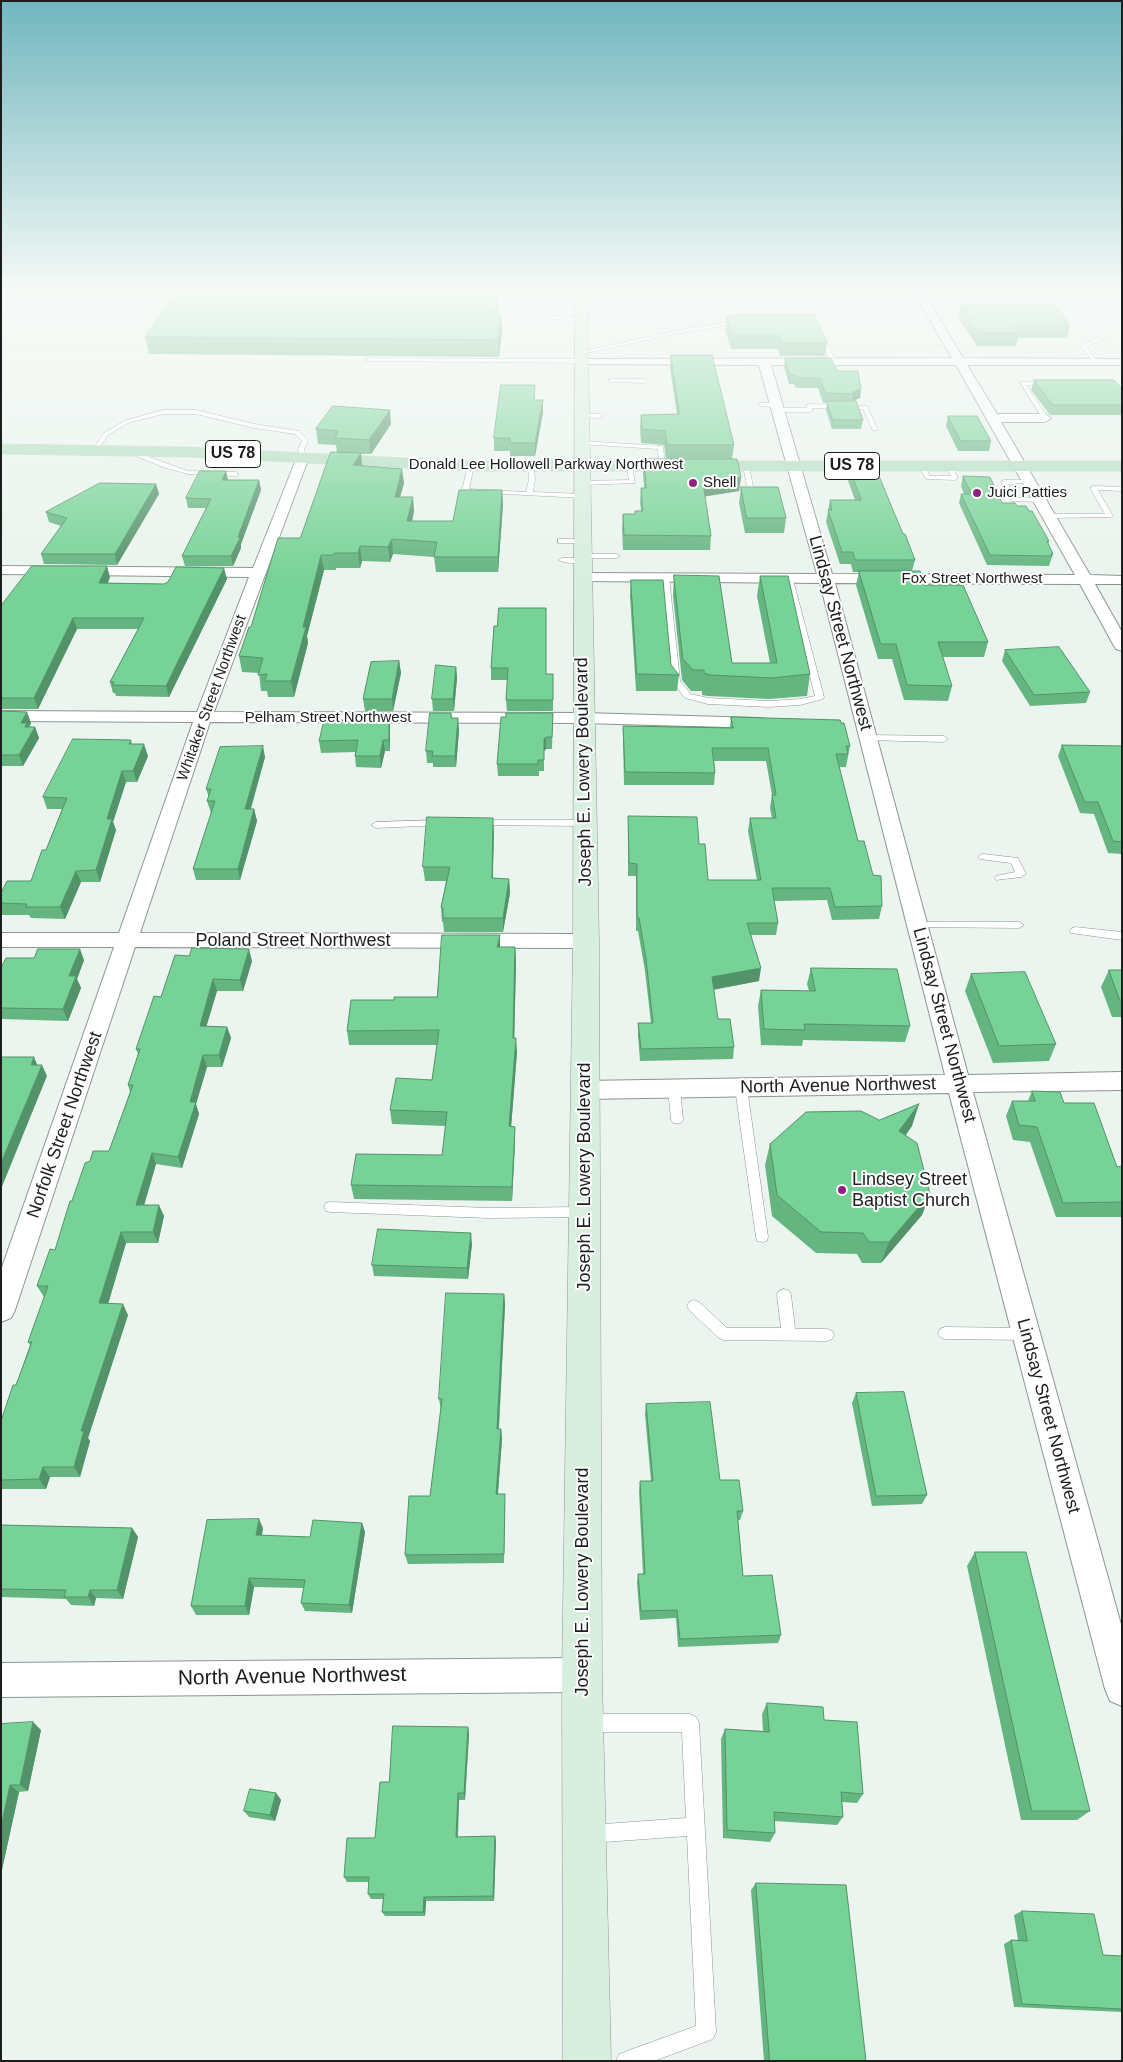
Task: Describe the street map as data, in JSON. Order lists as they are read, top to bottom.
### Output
{
  "streets": {
    "main road": ["US 78", "Donald Lee Hollowell Parkway Northwest", "Joseph E. Lowery Boulevard"],
    "street": [
      "Fox Street Northwest",
      "Lindsay Street Northwest",
      "Whitaker Street Northwest",
      "Pelham Street Northwest",
      "Poland Street Northwest",
      "North Avenue Northwest",
      "Norfolk Street Northwest"
    ]
  },
  "crossings": [
    ["Donald Lee Hollowell Parkway Northwest", "Lindsay Street Northwest"],
    ["Donald Lee Hollowell Parkway Northwest", "Whitaker Street Northwest"],
    ["Donald Lee Hollowell Parkway Northwest", "Joseph E. Lowery Boulevard"],
    ["Fox Street Northwest", "Lindsay Street Northwest"],
    ["Fox Street Northwest", "Joseph E. Lowery Boulevard"],
    ["Lindsay Street Northwest", "North Avenue Northwest"],
    ["Whitaker Street Northwest", "Pelham Street Northwest"],
    ["Whitaker Street Northwest", "Poland Street Northwest"],
    ["Whitaker Street Northwest", "Norfolk Street Northwest"],
    ["Pelham Street Northwest", "Joseph E. Lowery Boulevard"],
    ["Joseph E. Lowery Boulevard", "Poland Street Northwest"],
    ["Joseph E. Lowery Boulevard", "North Avenue Northwest"],
    ["Poland Street Northwest", "Norfolk Street Northwest"]
  ],
  "places": ["Shell", "Juici Patties", "Lindsey Street Baptist Church"]
}
